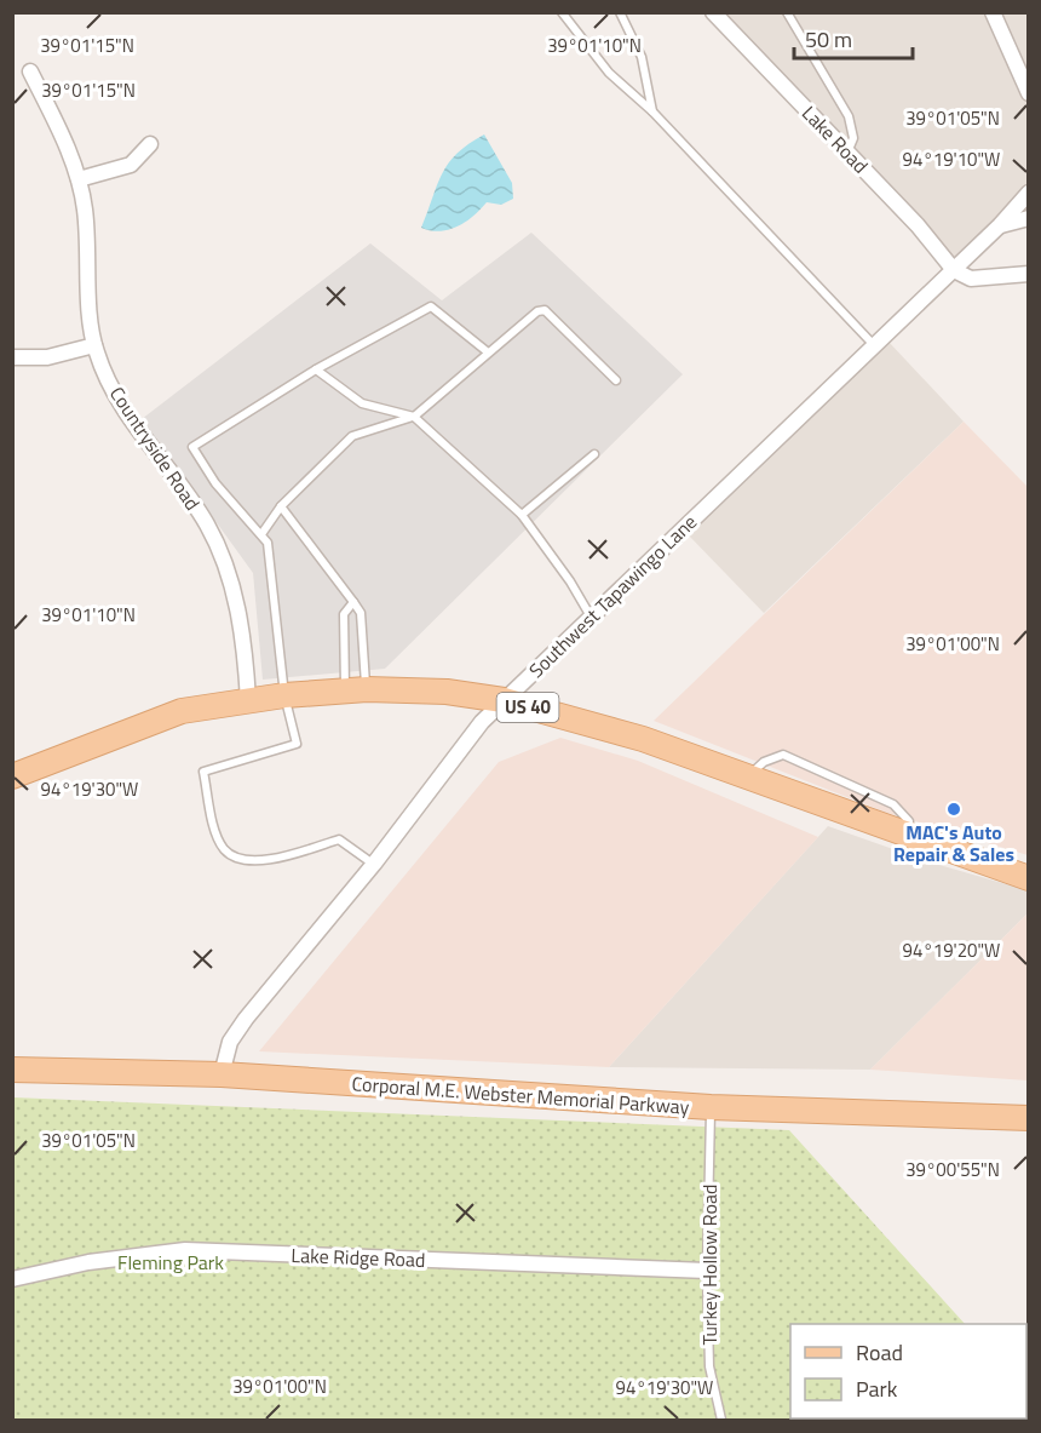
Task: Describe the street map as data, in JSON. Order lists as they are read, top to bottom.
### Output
{
  "streets": {
    "main road": ["US 40", "Corporal M.E. Webster Memorial Parkway"],
    "street": [
      "Lake Road",
      "Countryside Road",
      "Southwest Tapawingo Lane",
      "Lake Ridge Road"
    ],
    "lane": ["Turkey Hollow Road"]
  },
  "crossings": [
    ["Lake Road", "Southwest Tapawingo Lane"],
    ["Countryside Road", "US 40"],
    ["Southwest Tapawingo Lane", "US 40"],
    ["Southwest Tapawingo Lane", "Corporal M.E. Webster Memorial Parkway"],
    ["Corporal M.E. Webster Memorial Parkway", "Turkey Hollow Road"],
    ["Lake Ridge Road", "Turkey Hollow Road"]
  ],
  "parks": ["Fleming Park"],
  "places": ["MAC's Auto Repair & Sales"],
  "legend": ["Road", "Park"],
  "scale_bar": "50 m",
  "coordinates": [
    "39°01'15\"N",
    "39°01'10\"N",
    "39°01'05\"N",
    "94°19'10\"W",
    "39°01'00\"N",
    "94°19'30\"W",
    "94°19'20\"W",
    "39°00'55\"N"
  ]
}
